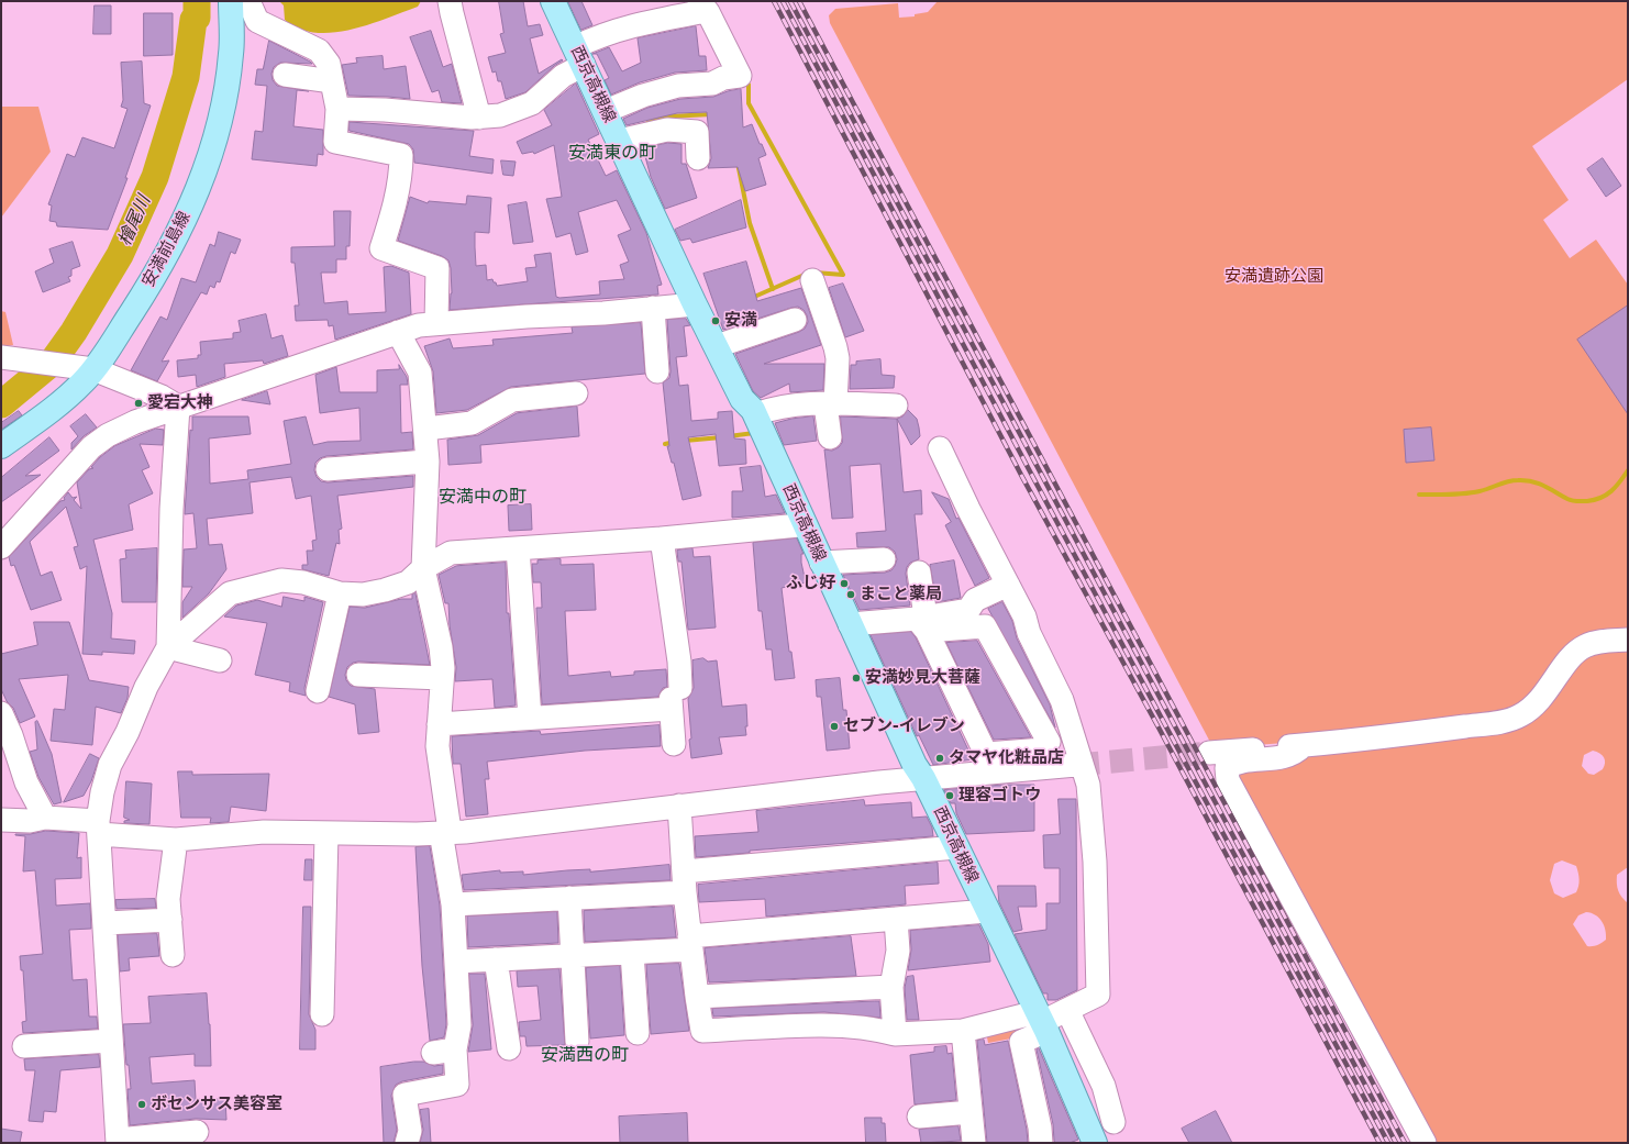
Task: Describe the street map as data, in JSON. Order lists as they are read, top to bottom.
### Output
{
  "streets": {
    "main road": ["西京高槻線", "安満前島線"]
  },
  "districts": ["安満東の町", "安満中の町", "安満西の町"],
  "water": ["檜尾川"],
  "parks": ["安満遺跡公園"],
  "places": [
    "安満",
    "愛宕大神",
    "ふじ好",
    "まこと薬局",
    "安満妙見大菩薩",
    "セブン-イレブン",
    "タマヤ化粧品店",
    "理容ゴトウ",
    "ボセンサス美容室"
  ]
}
